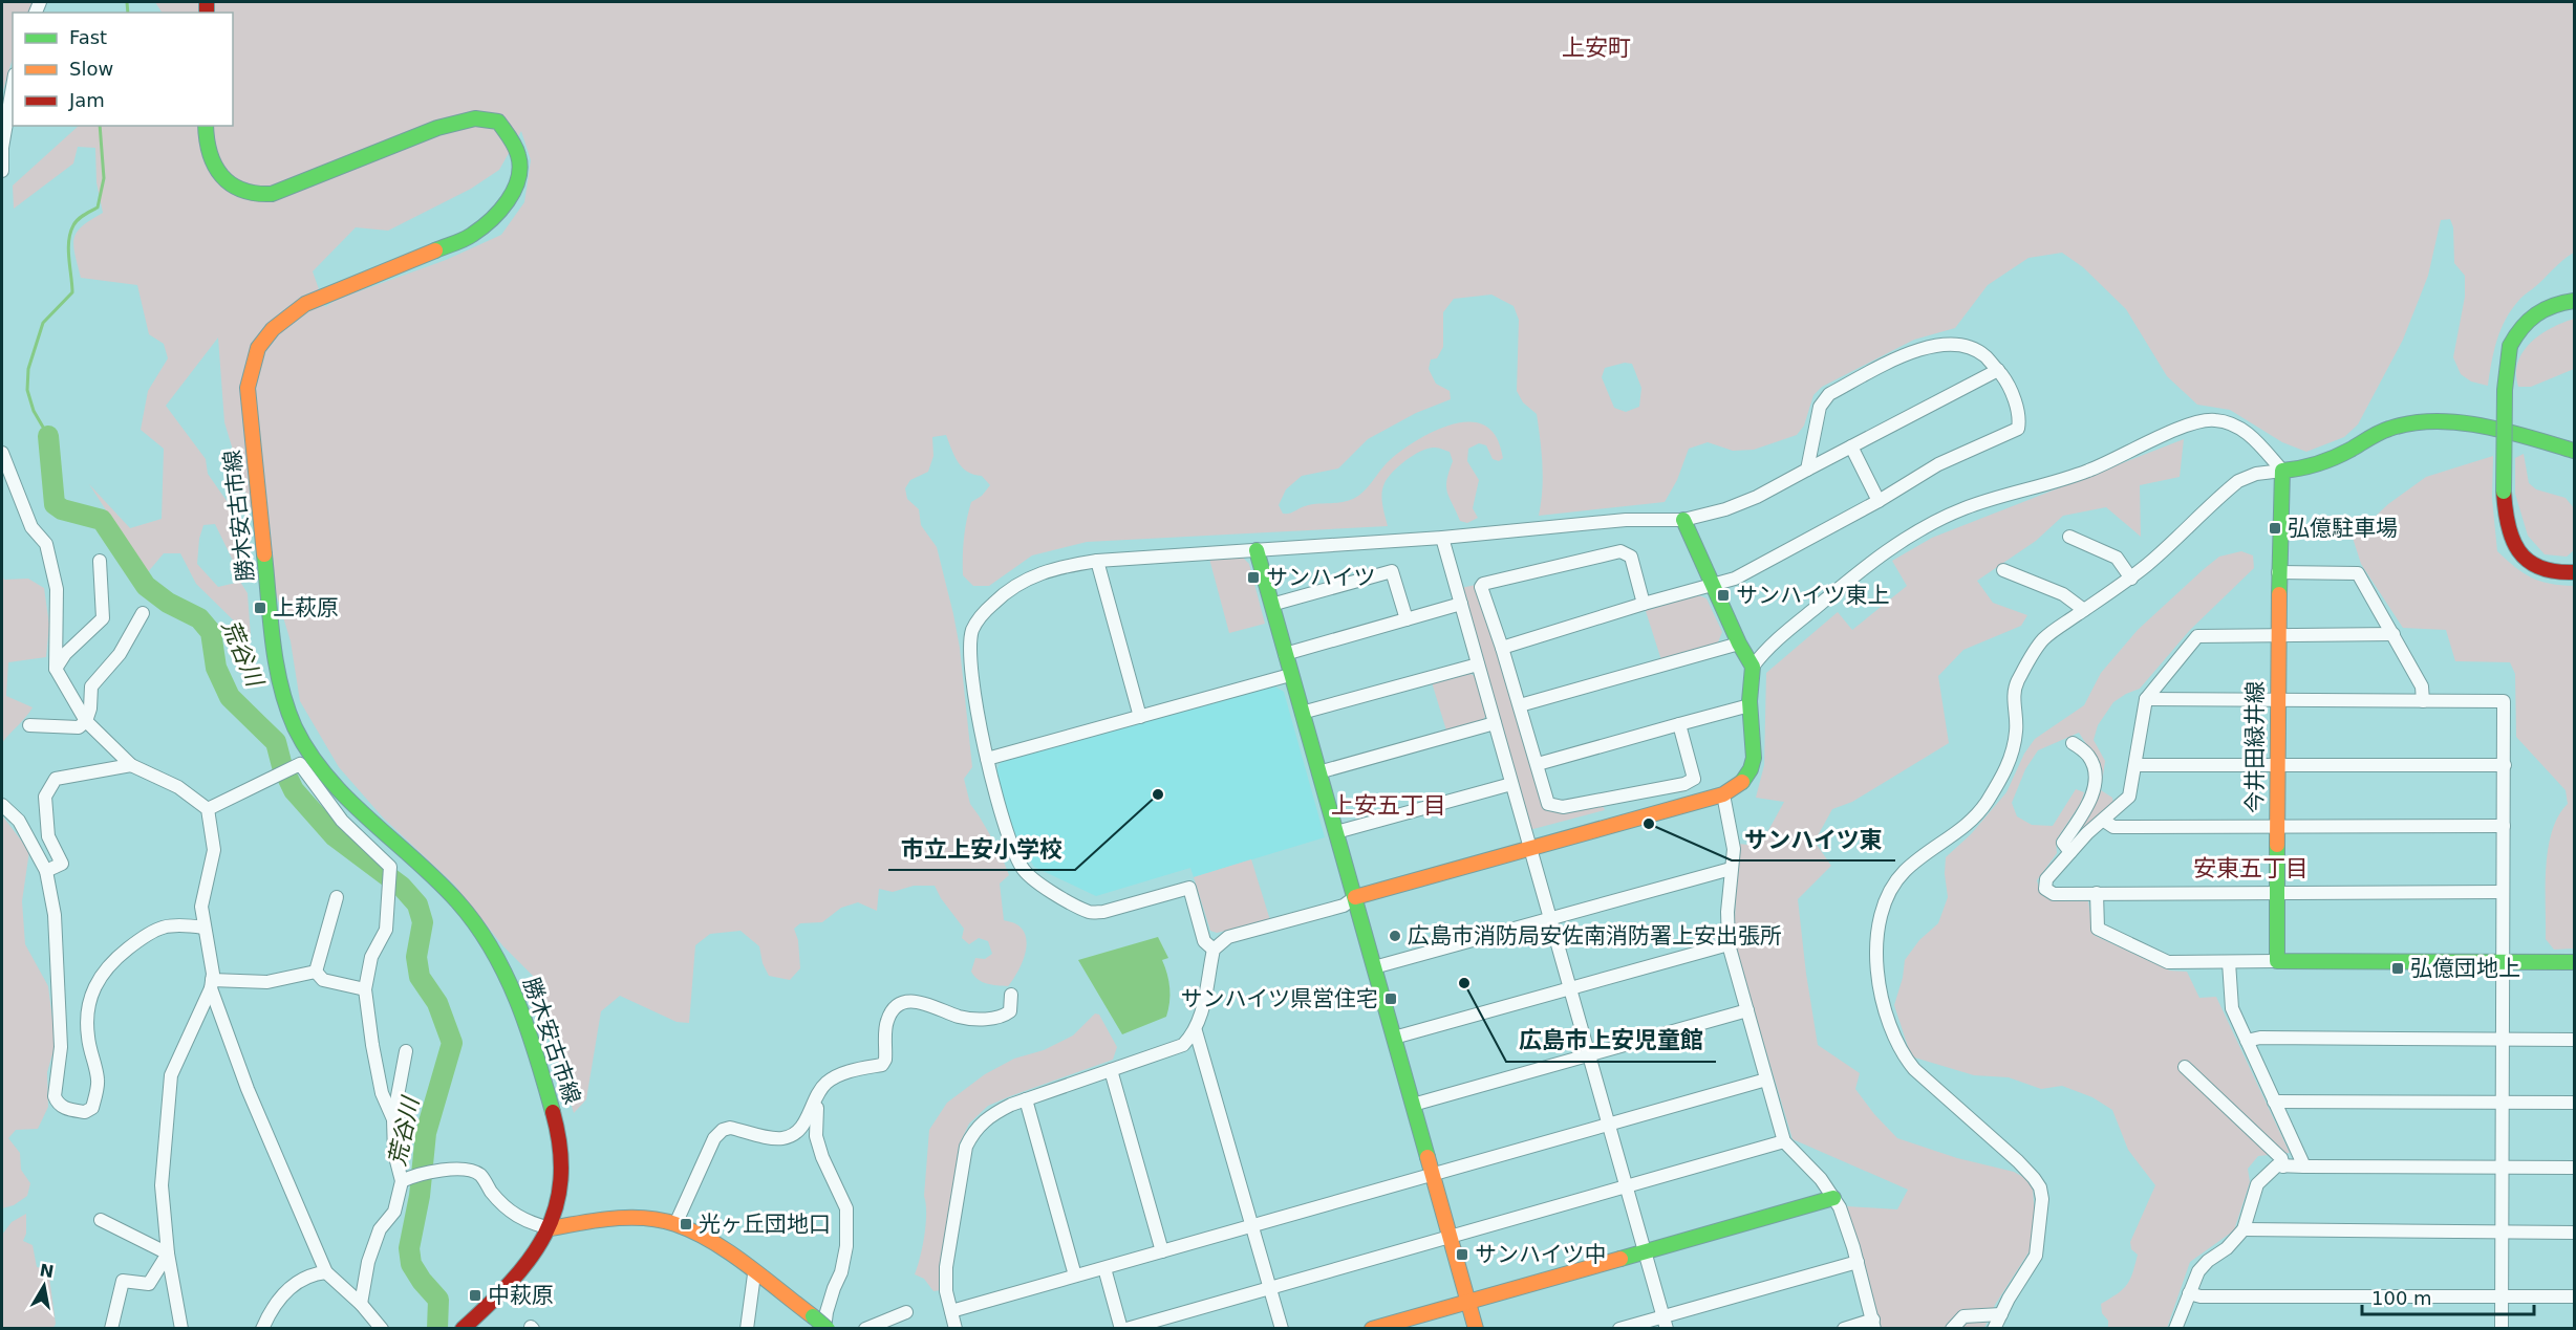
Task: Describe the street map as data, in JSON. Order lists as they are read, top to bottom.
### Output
{
  "streets": {
    "main road": ["勝木安古市線", "今井田緑井線"]
  },
  "districts": ["上安町", "上安五丁目", "安東五丁目"],
  "water": ["荒谷川"],
  "places": {
    "transit": [
      "弘億駐車場",
      "サンハイツ",
      "サンハイツ東上",
      "上萩原",
      "弘億団地上",
      "サンハイツ県営住宅",
      "光ヶ丘団地口",
      "サンハイツ中",
      "中萩原"
    ],
    "other": [
      "市立上安小学校",
      "サンハイツ東",
      "広島市消防局安佐南消防署上安出張所",
      "広島市上安児童館"
    ]
  },
  "legend": ["Fast", "Slow", "Jam"],
  "scale_bar": "100 m",
  "north": "top"
}
